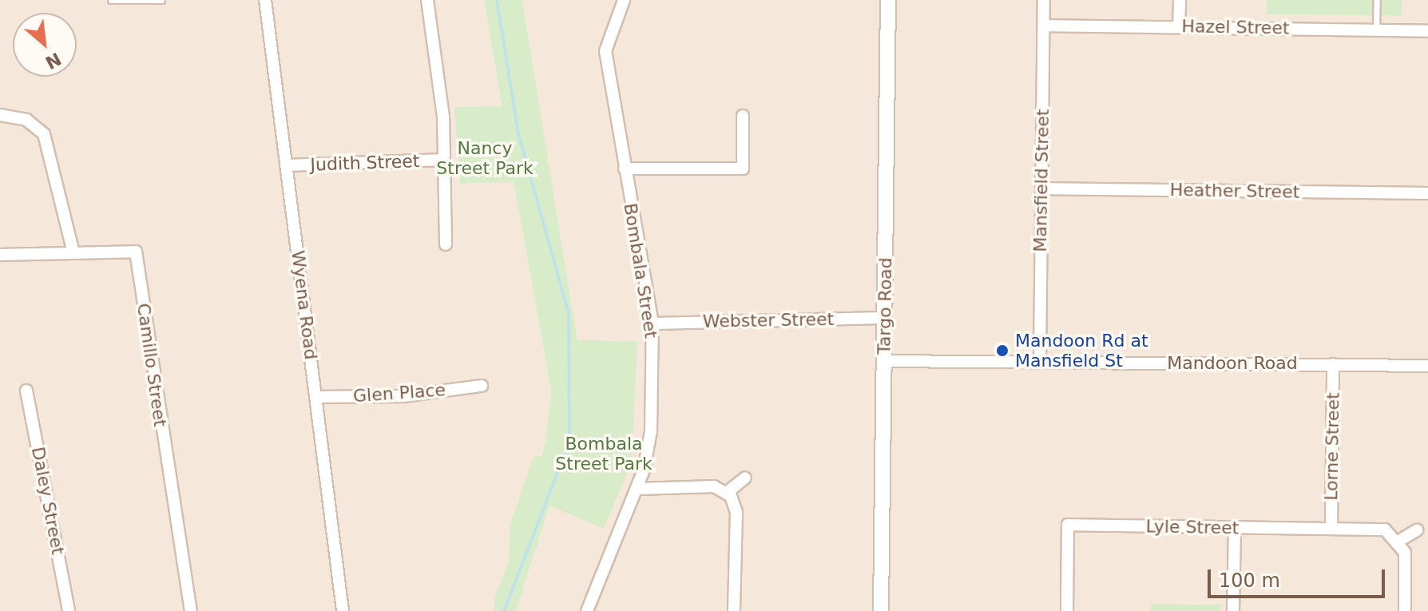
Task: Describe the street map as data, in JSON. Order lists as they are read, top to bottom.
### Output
{
  "streets": {
    "street": [
      "Hazel Street",
      "Judith Street",
      "Mansfield Street",
      "Heather Street",
      "Bombala Street",
      "Wyena Road",
      "Targo Road",
      "Webster Street",
      "Mandoon Road",
      "Camillo Street",
      "Glen Place",
      "Lorne Street",
      "Daley Street",
      "Lyle Street"
    ]
  },
  "crossings": [
    ["Hazel Street", "Mansfield Street"],
    ["Judith Street", "Wyena Road"],
    ["Mansfield Street", "Heather Street"],
    ["Mansfield Street", "Mandoon Road"],
    ["Bombala Street", "Webster Street"],
    ["Wyena Road", "Glen Place"],
    ["Targo Road", "Webster Street"],
    ["Targo Road", "Mandoon Road"],
    ["Mandoon Road", "Lorne Street"],
    ["Lorne Street", "Lyle Street"]
  ],
  "parks": ["Nancy Street Park", "Bombala Street Park"],
  "places": ["Mandoon Rd at Mansfield St"],
  "scale_bar": "100 m",
  "north": "bottom right"
}
